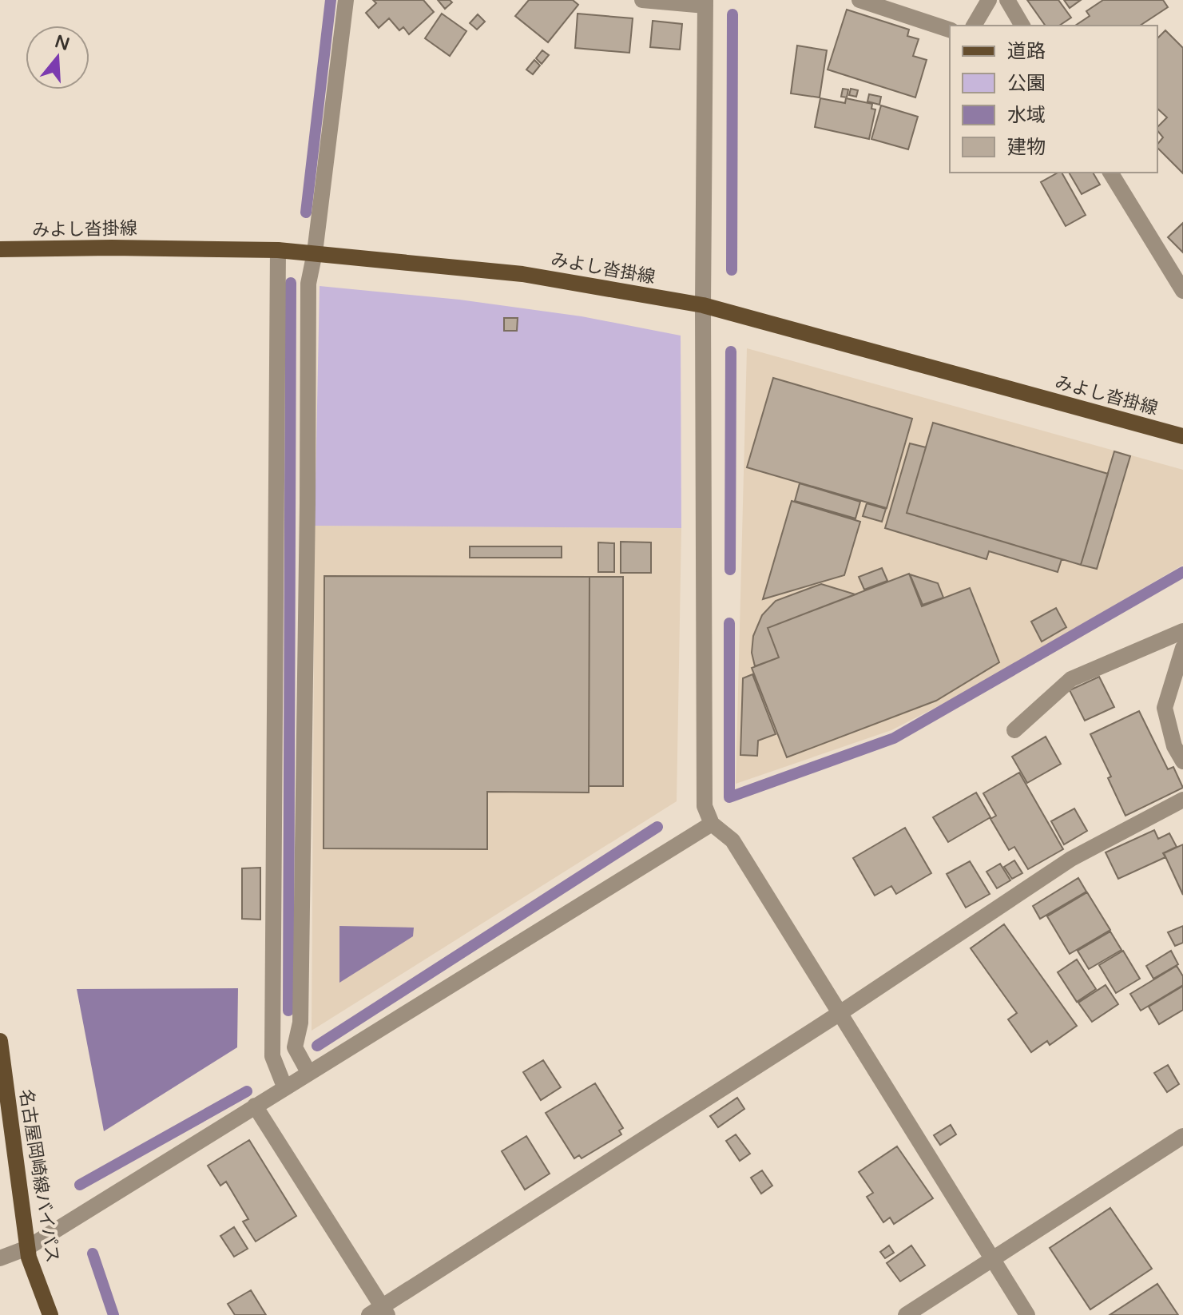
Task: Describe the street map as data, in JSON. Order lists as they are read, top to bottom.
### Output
{
  "streets": {
    "main road": ["みよし沓掛線", "名古屋岡崎線バイパス"]
  },
  "legend": [
    "道路",
    "公園",
    "水域",
    "建物"
  ],
  "north": "top"
}
